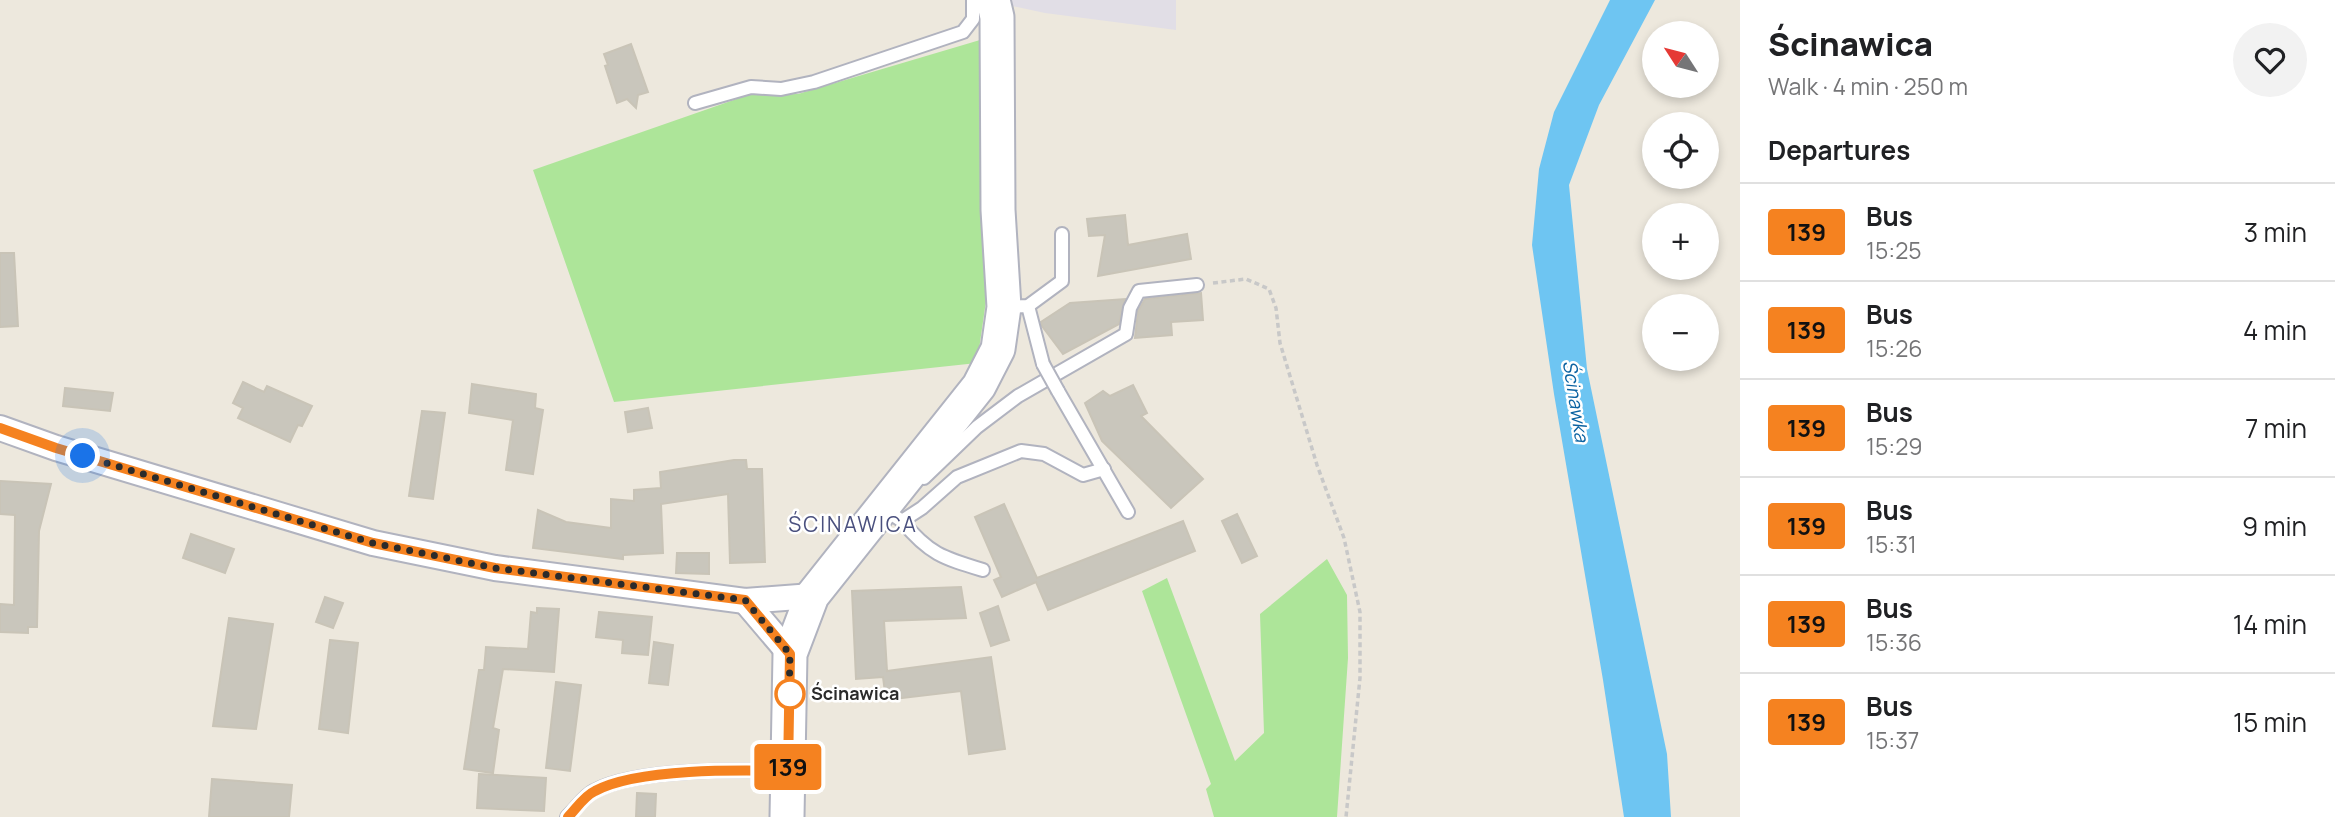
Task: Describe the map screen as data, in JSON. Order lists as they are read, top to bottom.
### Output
{
  "districts": ["ŚCINAWICA"],
  "water": ["Ścinawka"],
  "places": ["Ścinawica"],
  "lines": ["bus line 139"],
  "north": "top left",
  "page": {
    "on_map": "139",
    "heading": [
      ["Ścinawica", "Walk · 4 min · 250 m"],
      "Departures"
    ],
    "map_buttons": ["+", "−"],
    "list": [
      {
        "mark": "139",
        "name": "Bus",
        "note": "15:25",
        "value": "3 min"
      },
      {
        "mark": "139",
        "name": "Bus",
        "note": "15:26",
        "value": "4 min"
      },
      {
        "mark": "139",
        "name": "Bus",
        "note": "15:29",
        "value": "7 min"
      },
      {
        "mark": "139",
        "name": "Bus",
        "note": "15:31",
        "value": "9 min"
      },
      {
        "mark": "139",
        "name": "Bus",
        "note": "15:36",
        "value": "14 min"
      },
      {
        "mark": "139",
        "name": "Bus",
        "note": "15:37",
        "value": "15 min"
      }
    ]
  }
}
